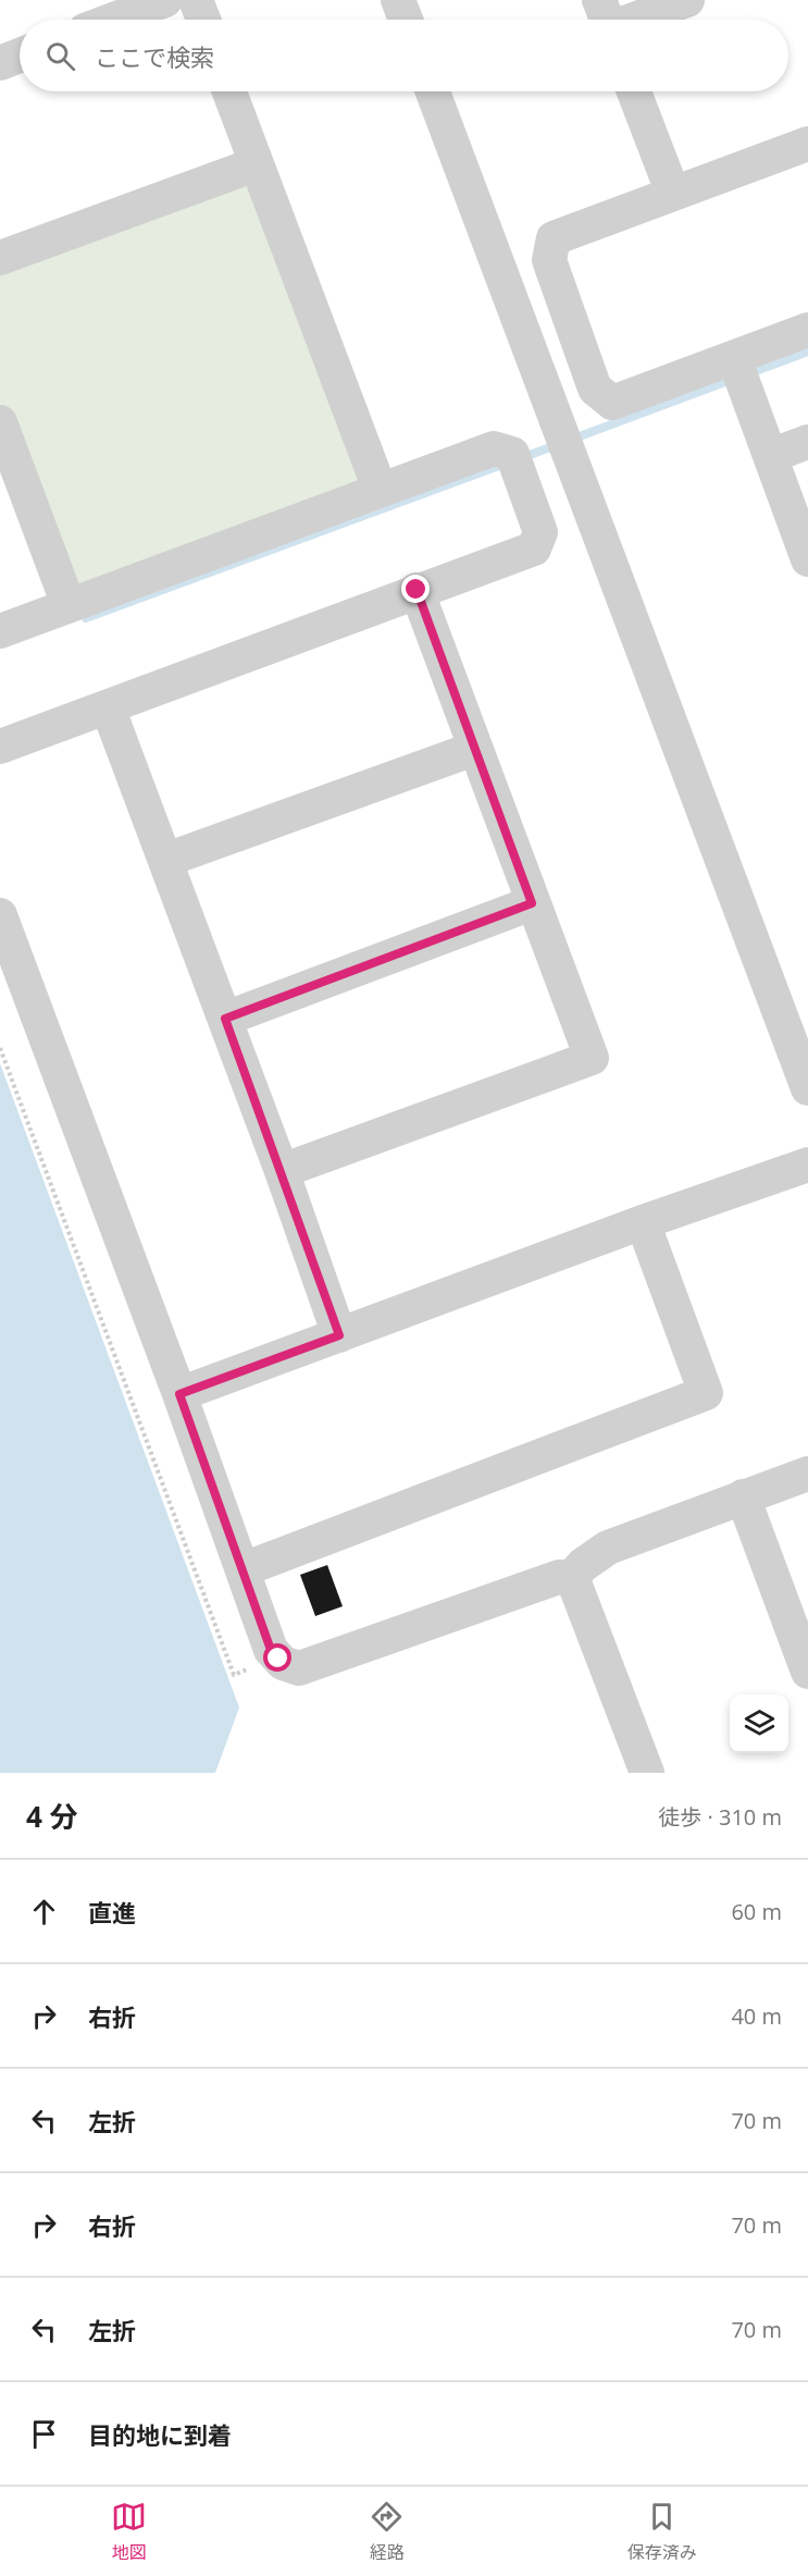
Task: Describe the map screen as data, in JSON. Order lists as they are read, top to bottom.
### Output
{
  "page": {
    "search": "ここで検索",
    "heading": ["4 分", "徒歩 · 310 m"],
    "list": [
      ["直進", "60 m"],
      ["右折", "40 m"],
      ["左折", "70 m"],
      ["右折", "70 m"],
      ["左折", "70 m"],
      "目的地に到着"
    ],
    "nav": ["地図", "経路", "保存済み"]
  }
}
